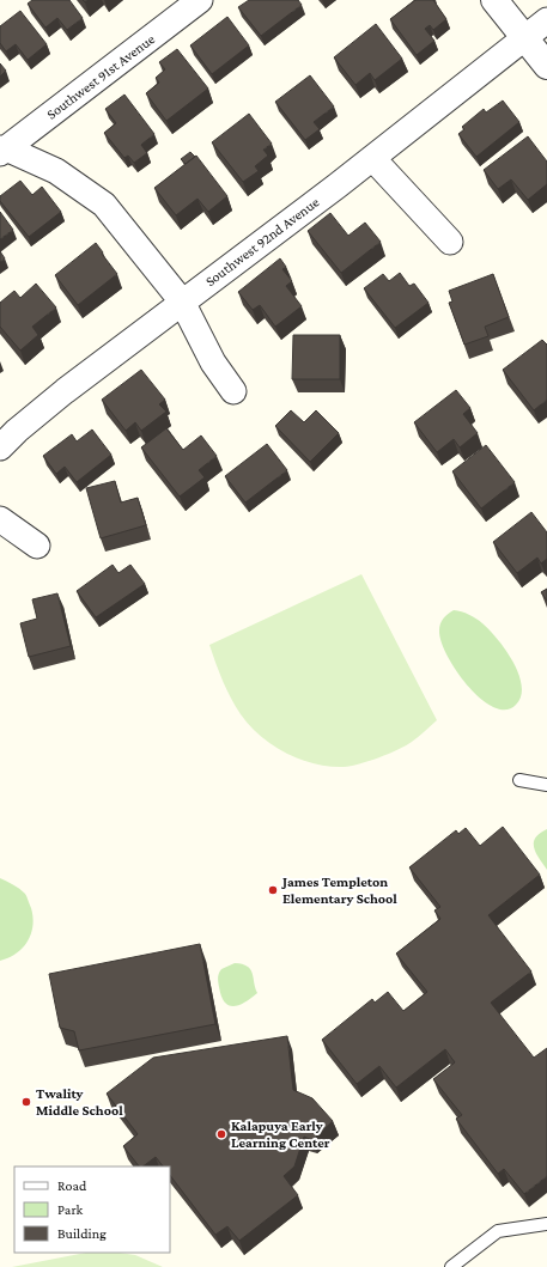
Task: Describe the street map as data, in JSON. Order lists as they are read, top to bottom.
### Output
{
  "streets": {
    "street": ["Southwest 91st Avenue", "Southwest 92nd Avenue"]
  },
  "places": ["James Templeton Elementary School", "Twality Middle School", "Kalapuya Early Learning Center"],
  "legend": ["Road", "Park", "Building"]
}
